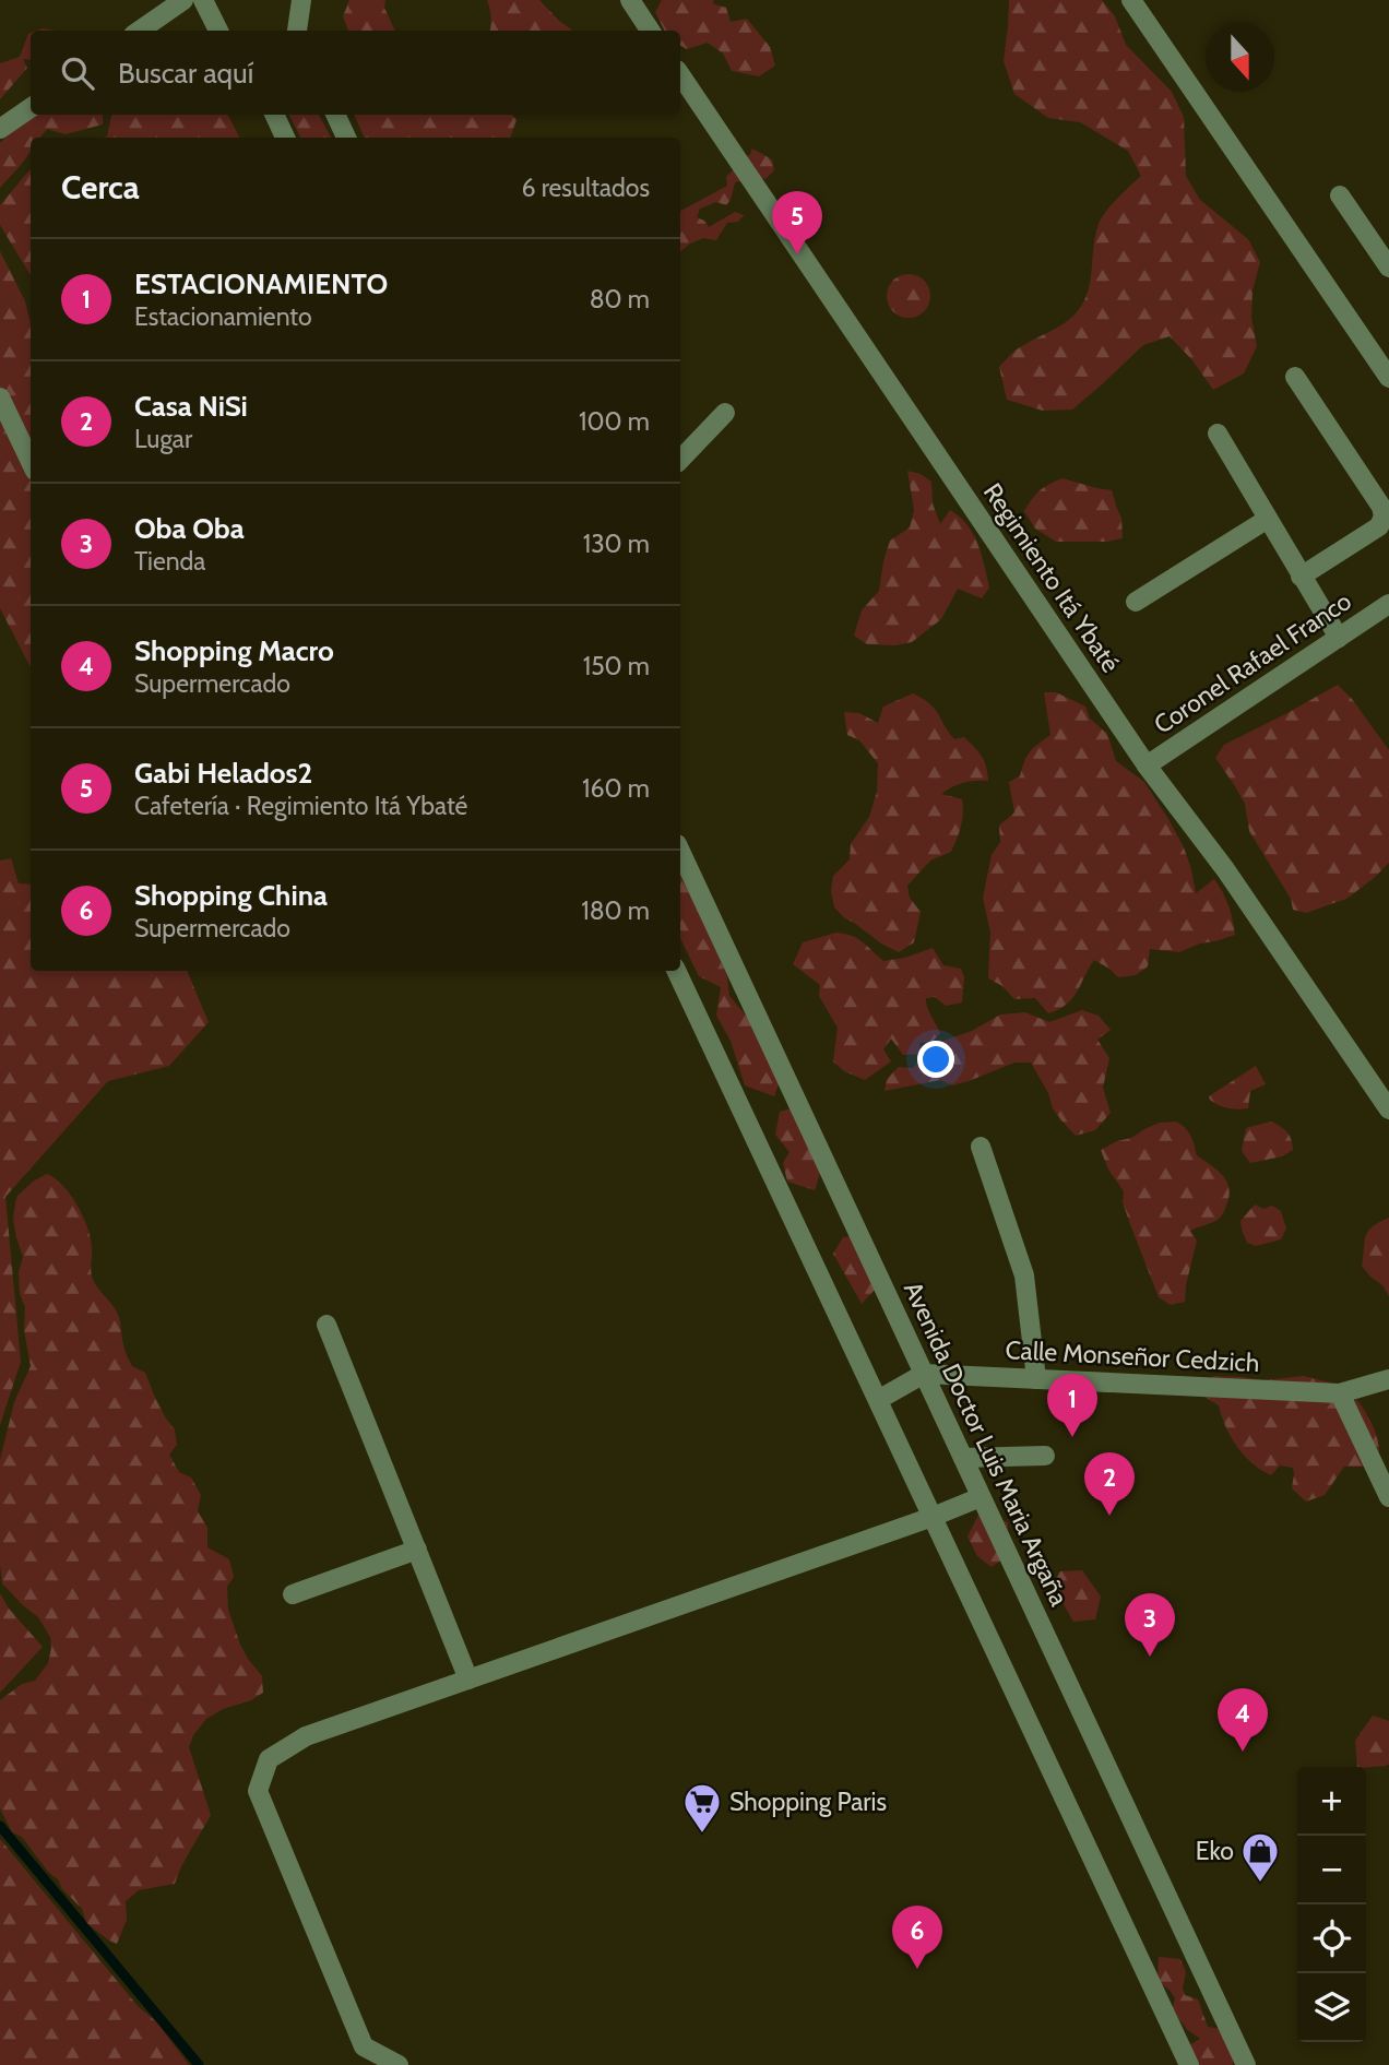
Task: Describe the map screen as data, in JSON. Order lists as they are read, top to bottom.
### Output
{
  "streets": {
    "street": [
      "Regimiento Itá Ybaté",
      "Coronel Rafael Franco",
      "Calle Monseñor Cedzich",
      "Avenida Doctor Luis Maria Argaña"
    ]
  },
  "crossings": [
    ["Regimiento Itá Ybaté", "Coronel Rafael Franco"],
    ["Calle Monseñor Cedzich", "Avenida Doctor Luis Maria Argaña"]
  ],
  "places": {
    "supermarket": ["Shopping Paris"],
    "shop": ["Eko"]
  },
  "north": "bottom",
  "page": {
    "search": "Buscar aquí",
    "heading": ["Cerca", "6 resultados"],
    "pins": [
      "5",
      "1",
      "2",
      "3",
      "4",
      "6"
    ],
    "list": [
      {
        "mark": "1",
        "name": "ESTACIONAMIENTO",
        "note": "Estacionamiento",
        "value": "80 m"
      },
      {
        "mark": "2",
        "name": "Casa NiSi",
        "note": "Lugar",
        "value": "100 m"
      },
      {
        "mark": "3",
        "name": "Oba Oba",
        "note": "Tienda",
        "value": "130 m"
      },
      {
        "mark": "4",
        "name": "Shopping Macro",
        "note": "Supermercado",
        "value": "150 m"
      },
      {
        "mark": "5",
        "name": "Gabi Helados2",
        "note": "Cafetería · Regimiento Itá Ybaté",
        "value": "160 m"
      },
      {
        "mark": "6",
        "name": "Shopping China",
        "note": "Supermercado",
        "value": "180 m"
      }
    ],
    "map_buttons": ["+", "−"]
  }
}
